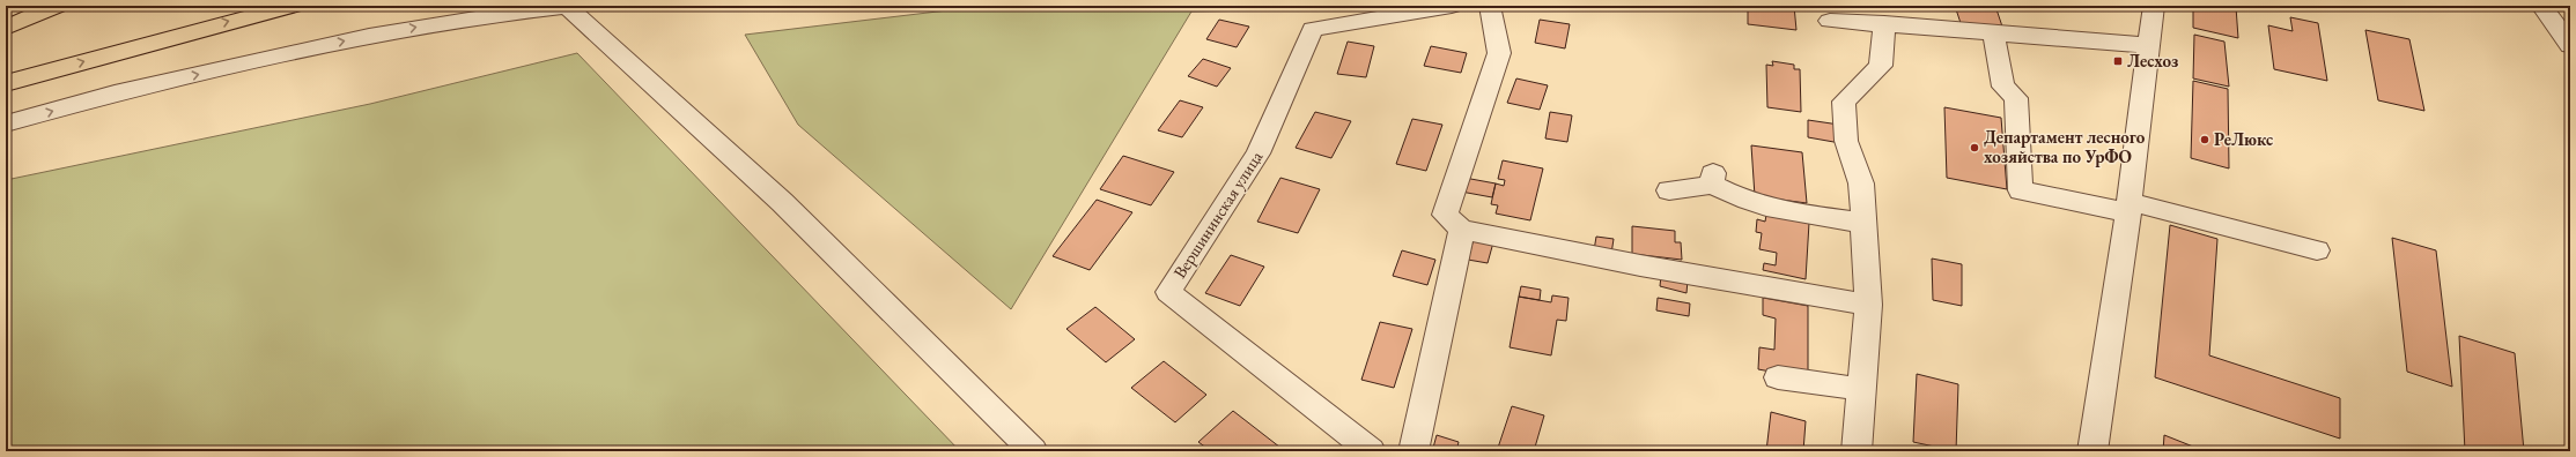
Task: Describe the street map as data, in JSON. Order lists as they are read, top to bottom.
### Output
{
  "streets": {
    "street": ["Вершининская улица"]
  },
  "places": {
    "transit": ["Лесхоз"],
    "other": ["РеЛюкс", "Департамент лесного хозяйства по УрФО"]
  }
}
